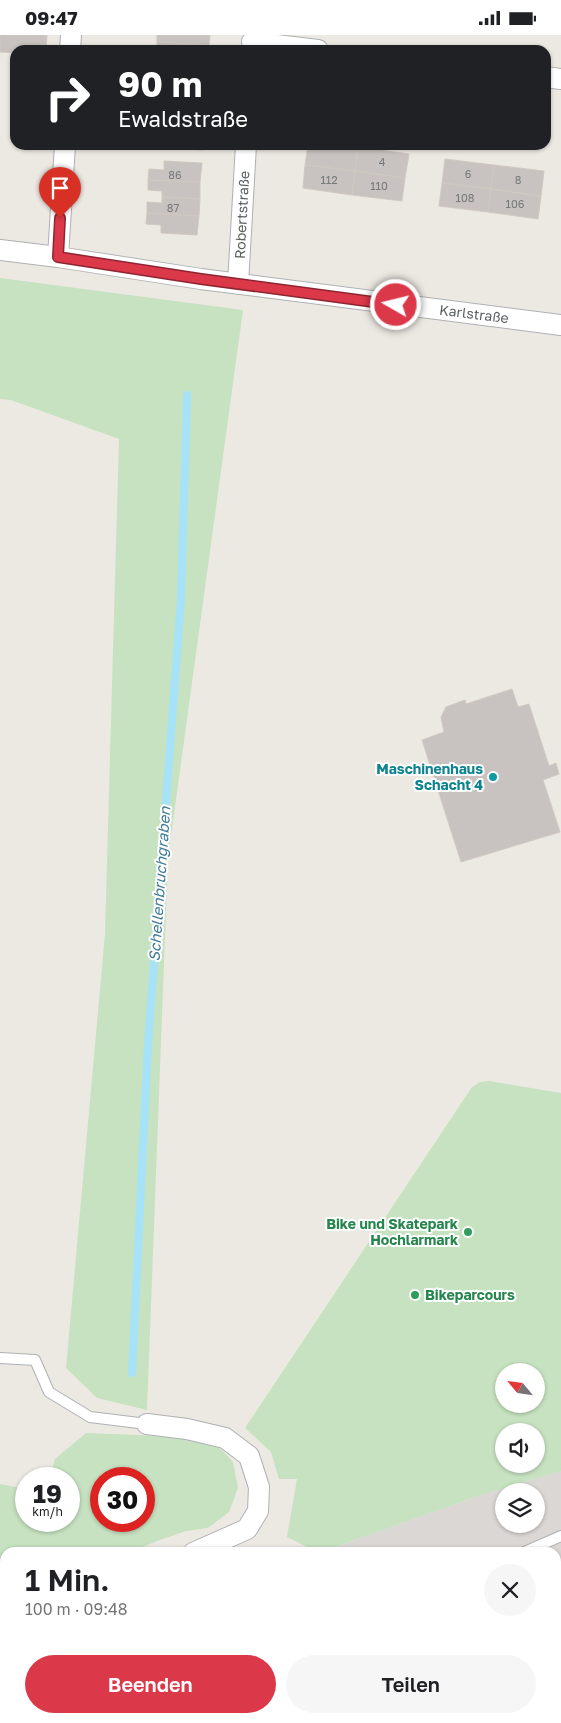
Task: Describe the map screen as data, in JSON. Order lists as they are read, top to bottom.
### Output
{
  "streets": {
    "street": ["Robertstraße", "Karlstraße"]
  },
  "crossings": [
    ["Robertstraße", "Karlstraße"]
  ],
  "water": ["Schellenbruchgraben"],
  "places": ["Maschinenhaus Schacht 4", "Bike und Skatepark Hochlarmark", "Bikeparcours"],
  "house_numbers": [
    "4",
    "6",
    "86",
    "112",
    "8",
    "110",
    "108",
    "106",
    "87"
  ],
  "north": "top left",
  "page": {
    "status": "09:47",
    "turn": ["90 m", "Ewaldstraße"],
    "speed": "19 km/h",
    "limit": "30",
    "heading": ["1 Min.", "100 m · 09:48"],
    "buttons": ["Beenden", "Teilen"]
  }
}
